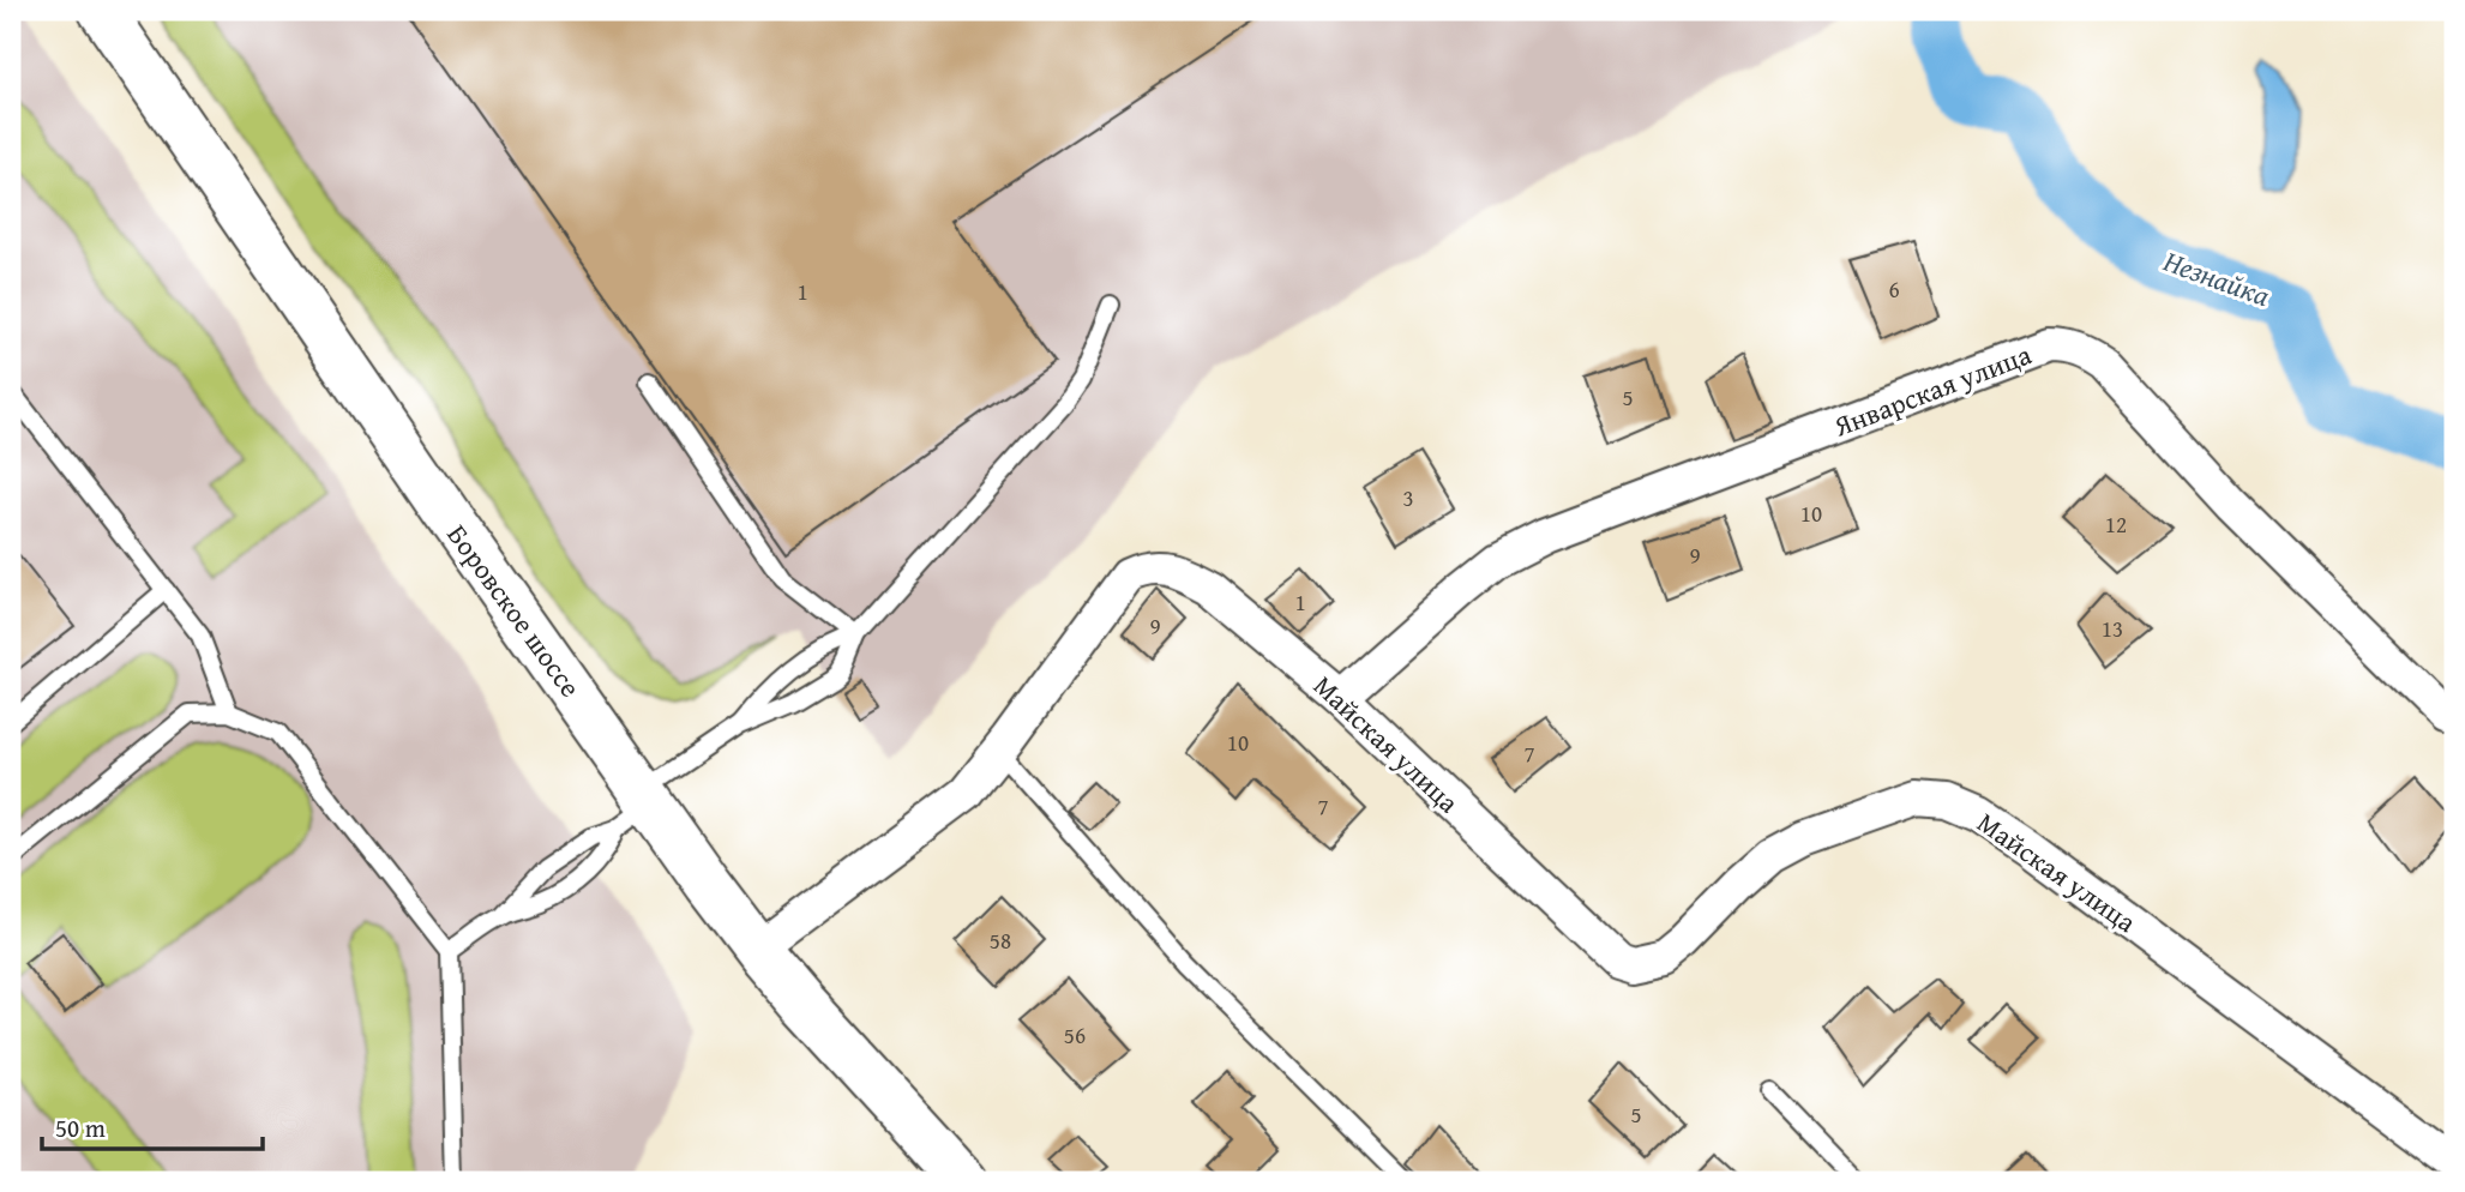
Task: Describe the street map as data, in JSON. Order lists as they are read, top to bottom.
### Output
{
  "streets": {
    "main road": ["Боровское шоссе"],
    "street": ["Январская улица", "Майская улица"]
  },
  "crossings": [
    ["Январская улица", "Майская улица"]
  ],
  "water": ["Незнайка"],
  "house_numbers": [
    "6",
    "1",
    "5",
    "3",
    "10",
    "12",
    "9",
    "1",
    "9",
    "13",
    "10",
    "7",
    "7",
    "58",
    "56",
    "5"
  ],
  "scale_bar": "50 m"
}
